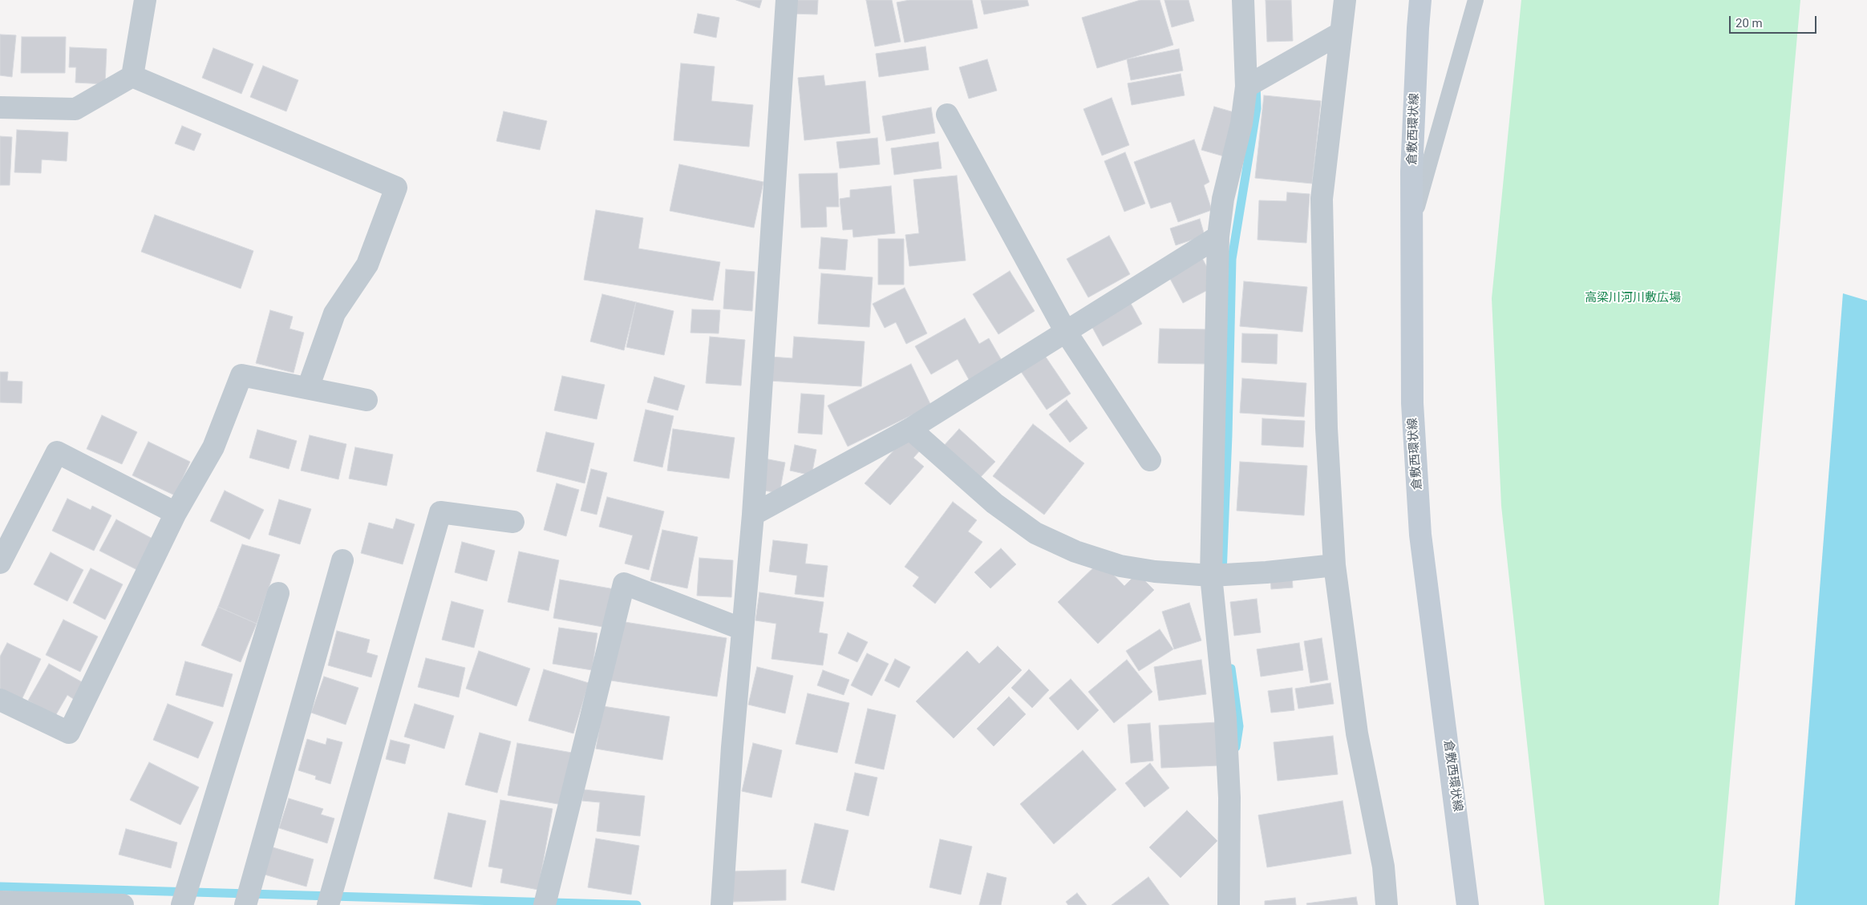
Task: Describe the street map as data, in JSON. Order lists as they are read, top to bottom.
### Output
{
  "streets": {
    "main road": ["倉敷西環状線"]
  },
  "parks": ["高梁川河川敷広場"],
  "scale_bar": "20 m"
}
